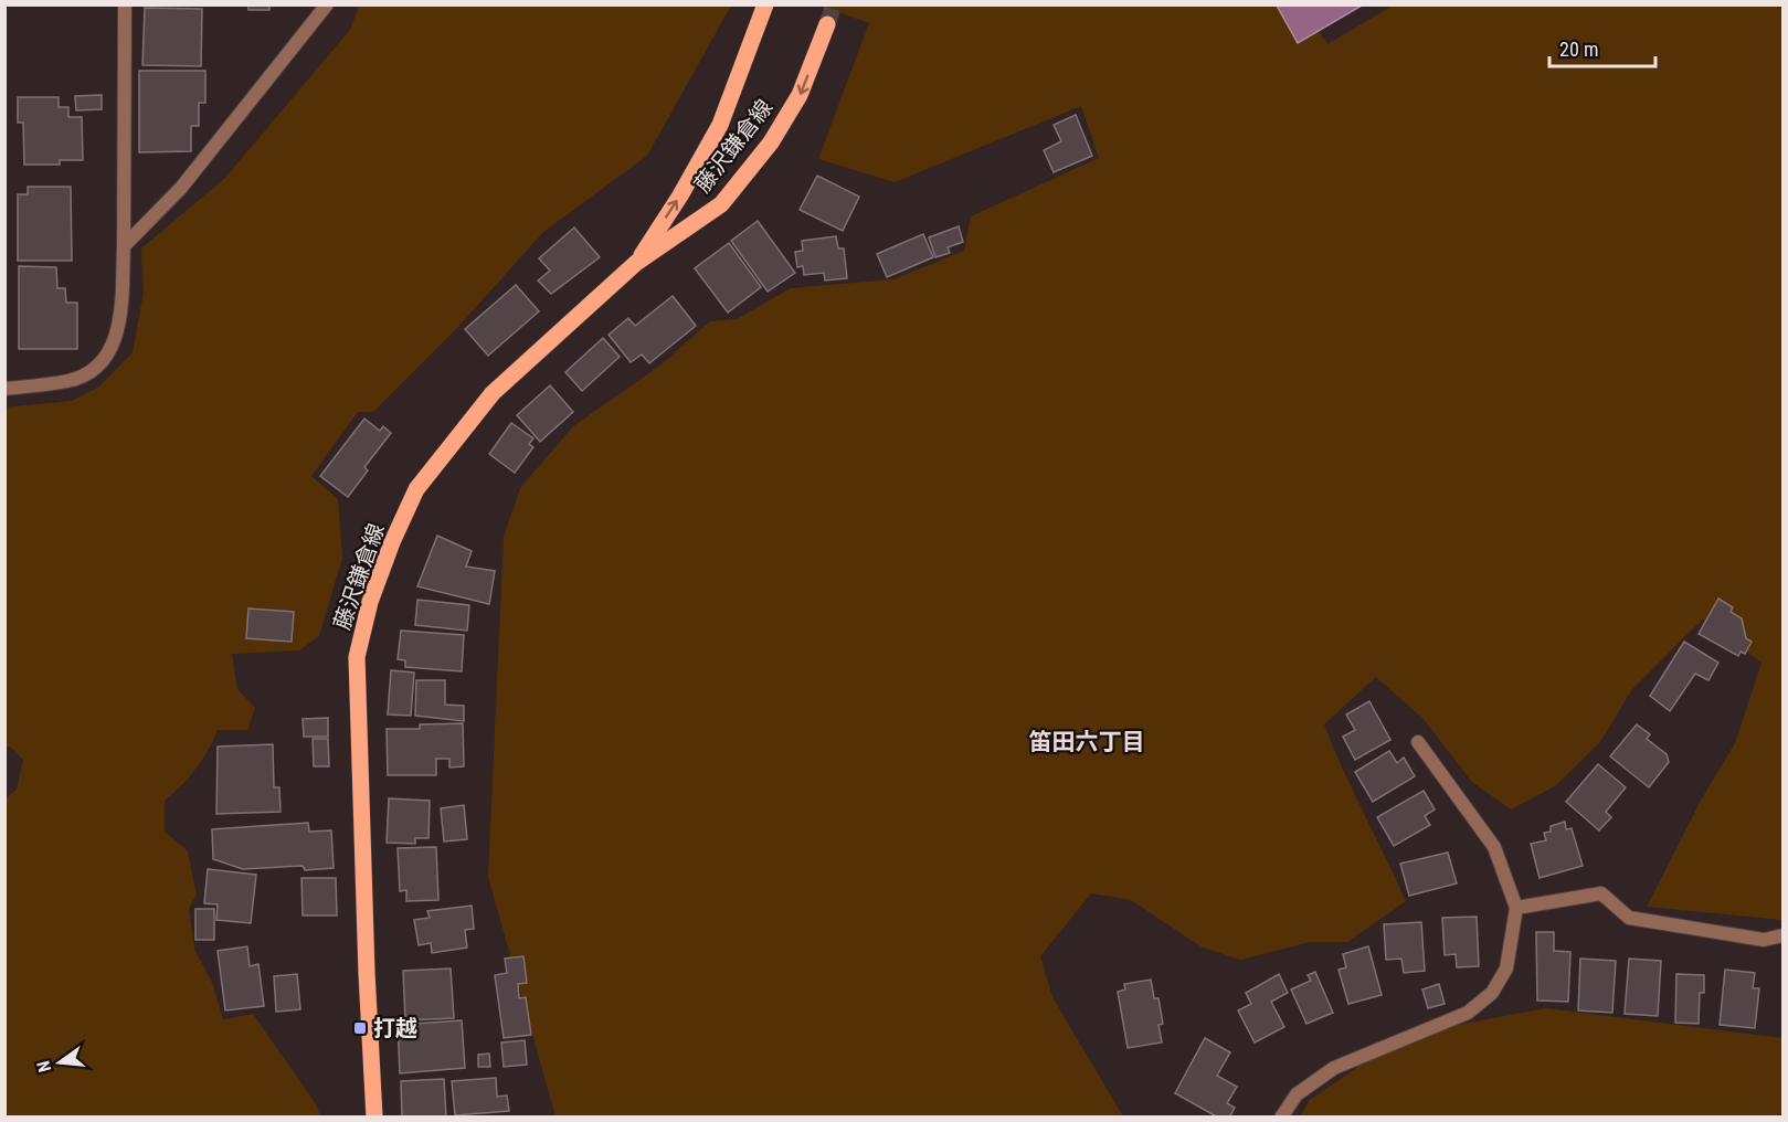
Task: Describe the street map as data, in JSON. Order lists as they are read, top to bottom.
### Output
{
  "streets": {
    "main road": ["藤沢鎌倉線"]
  },
  "districts": ["笛田六丁目"],
  "places": {
    "transit": ["打越"]
  },
  "scale_bar": "20 m",
  "north": "left"
}
